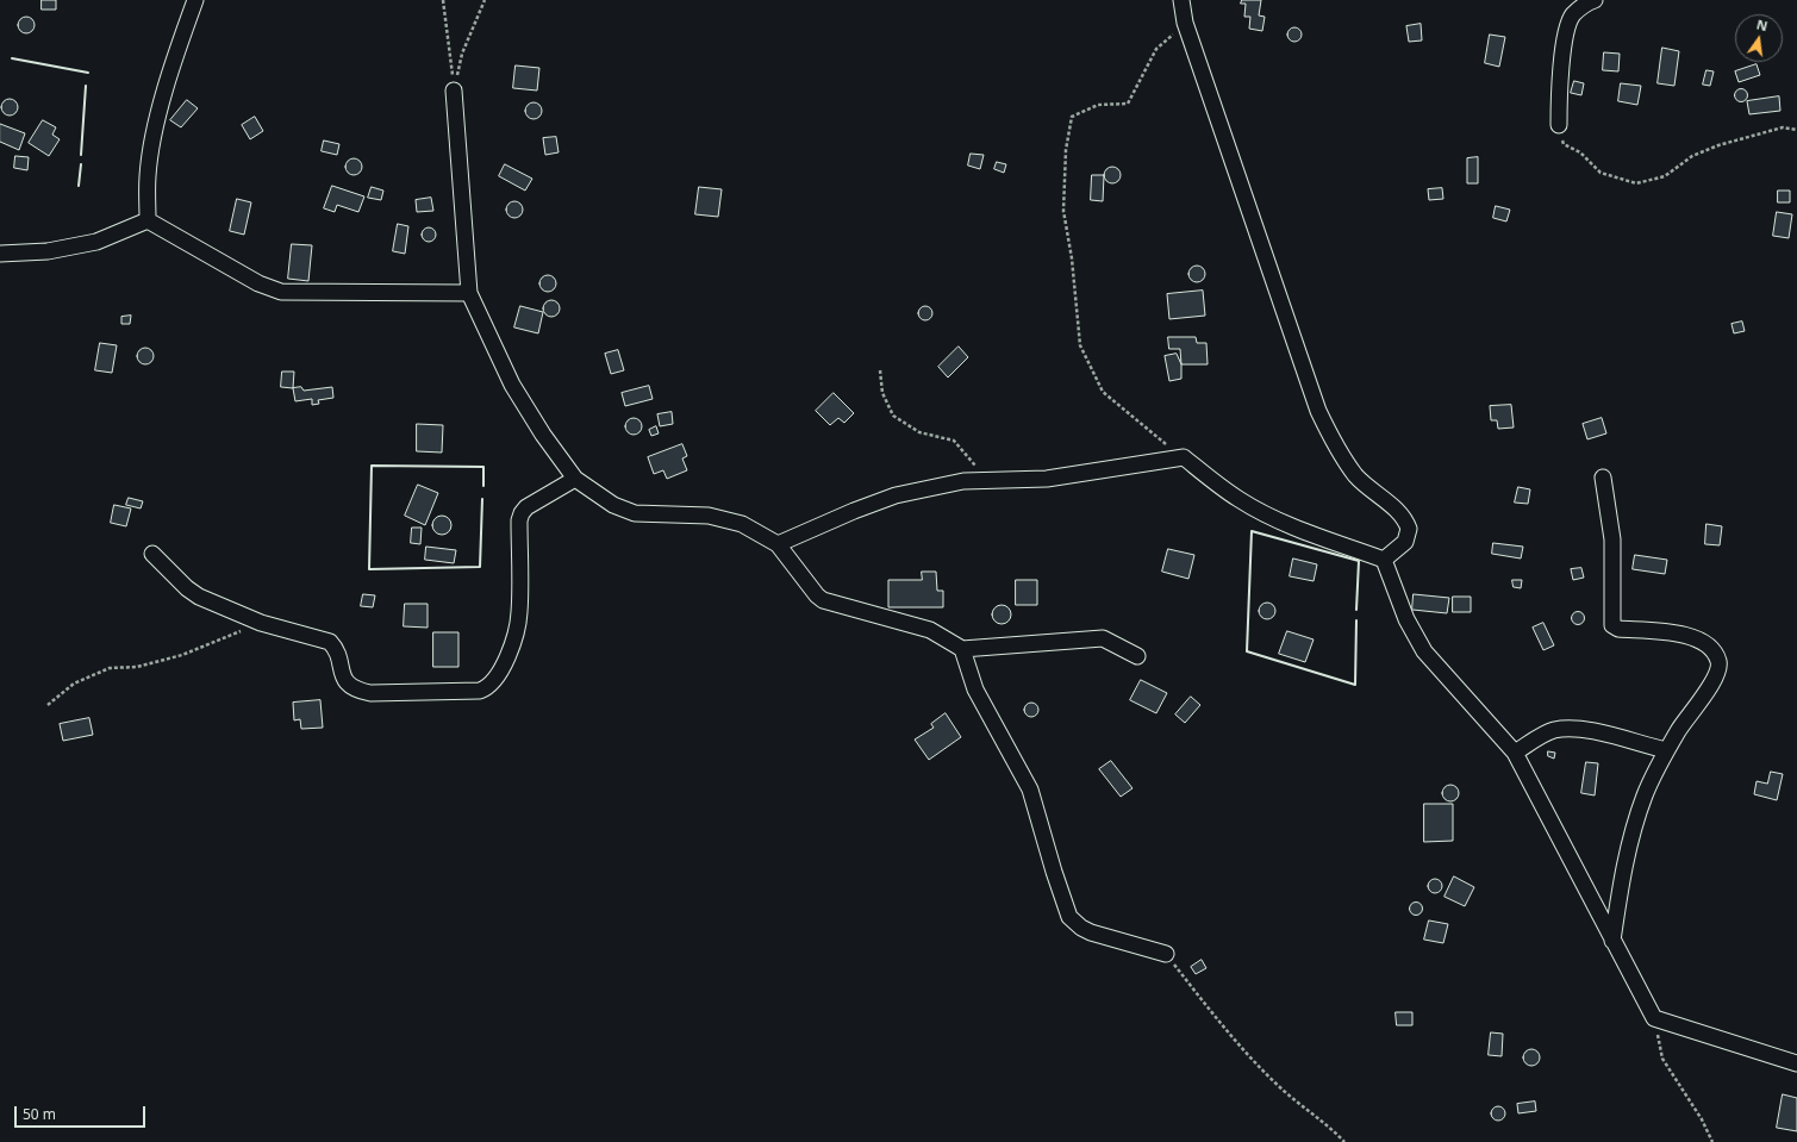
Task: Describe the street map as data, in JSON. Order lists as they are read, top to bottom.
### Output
{
  "scale_bar": "50 m",
  "north": "top"
}
